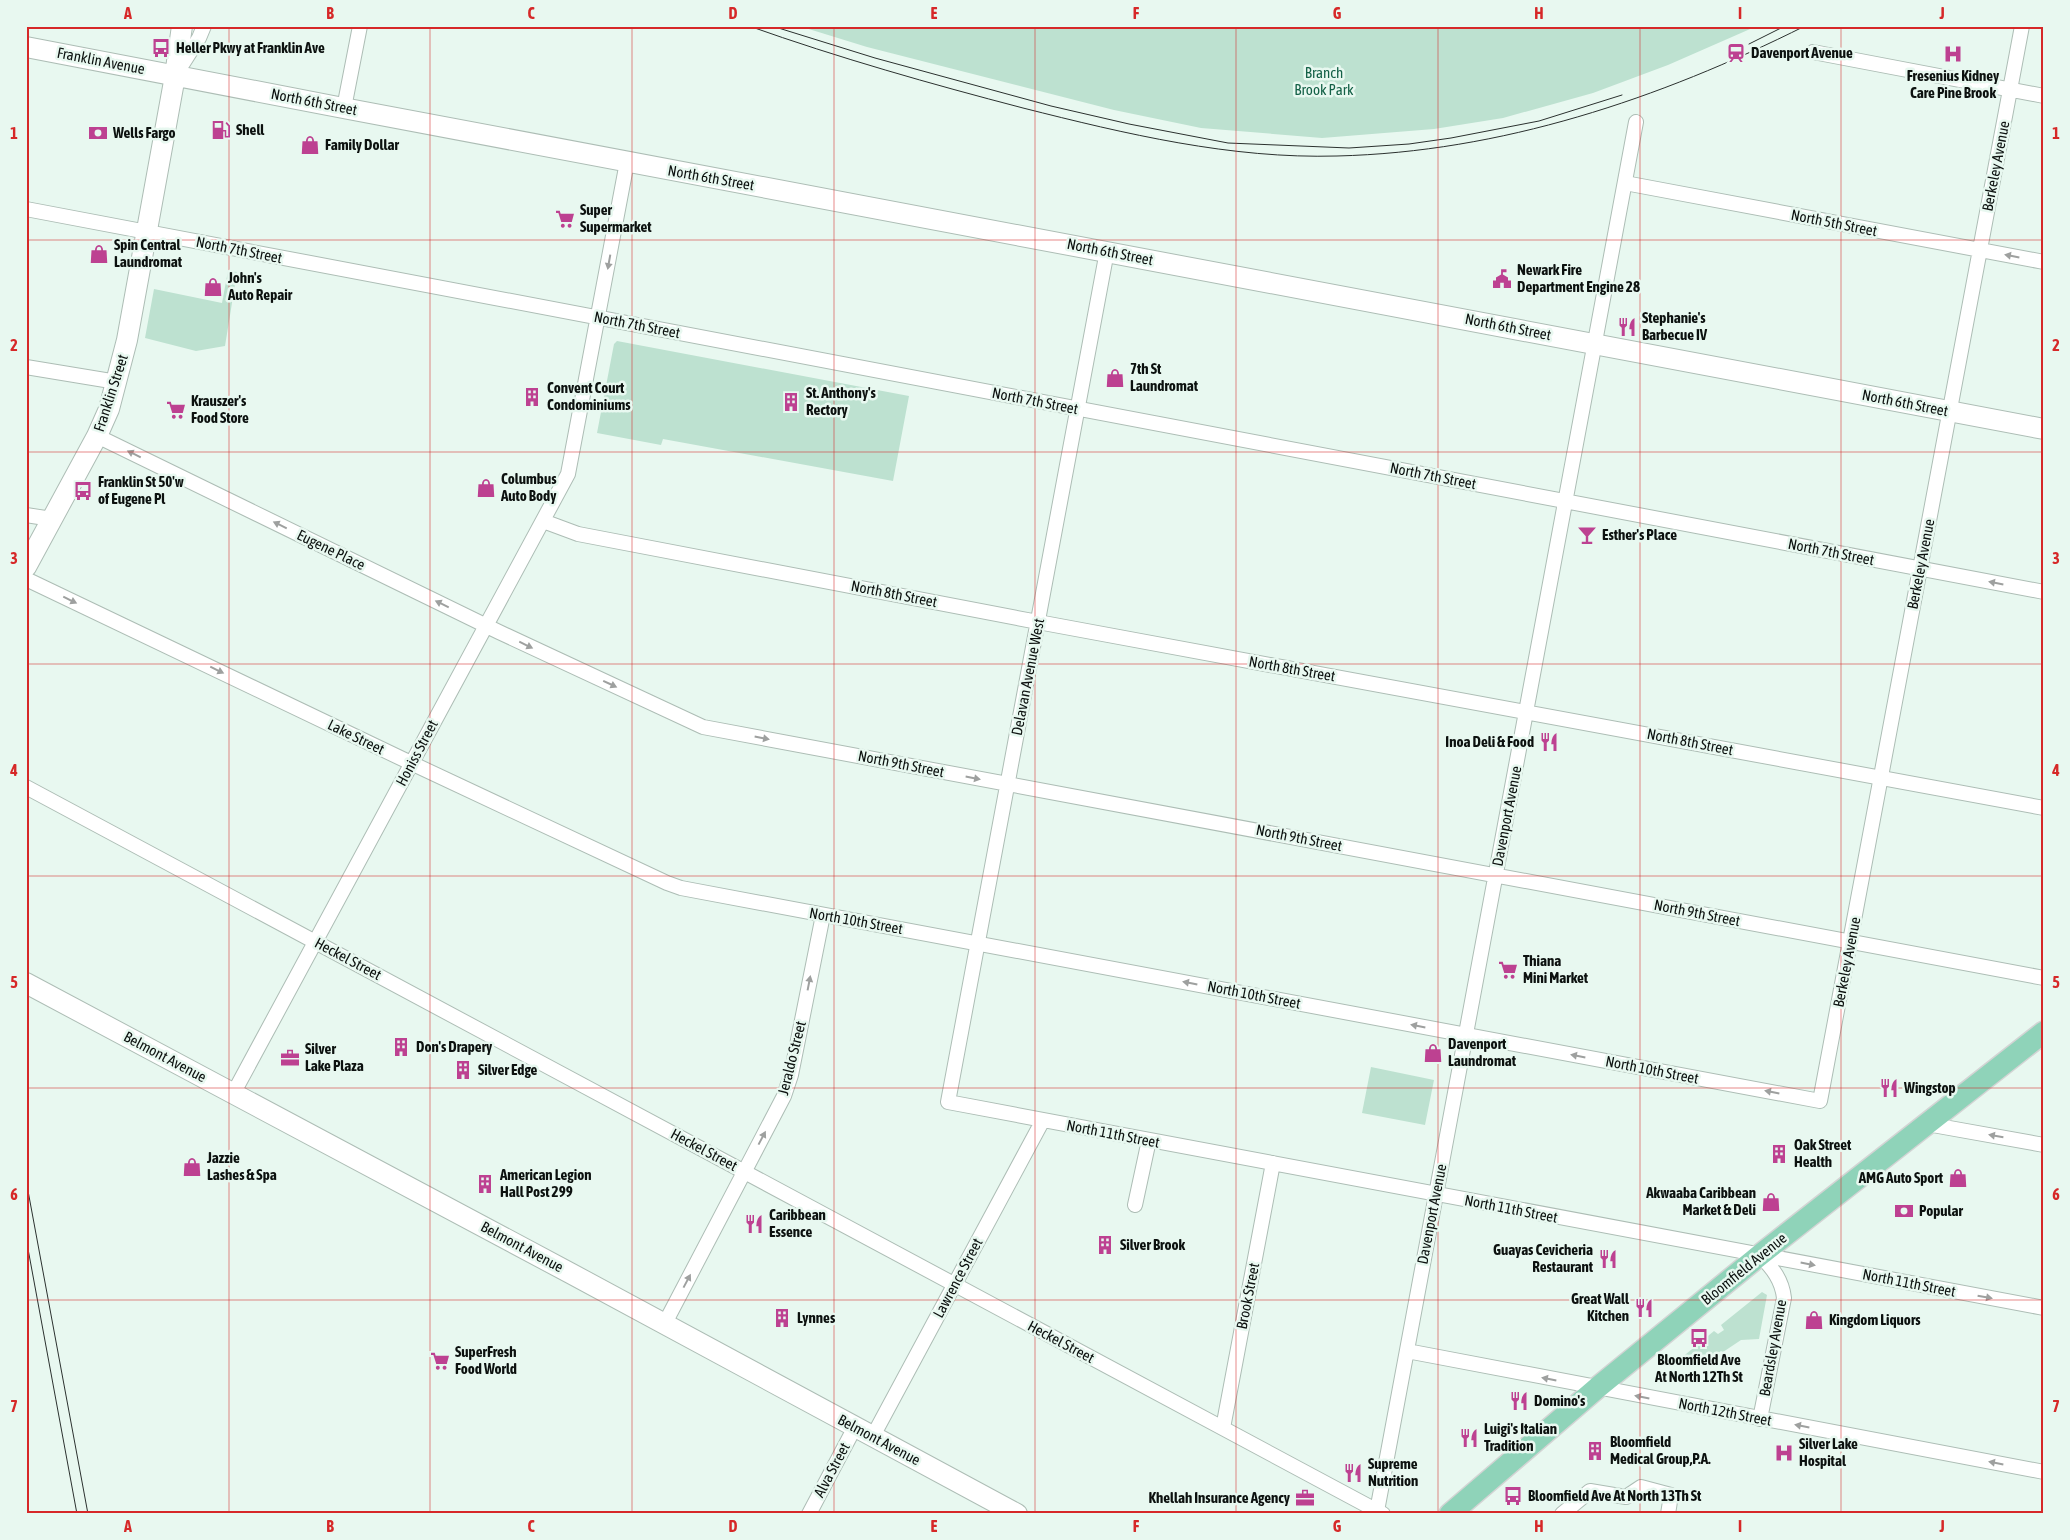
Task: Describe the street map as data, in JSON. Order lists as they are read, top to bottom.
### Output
{
  "streets": {
    "main road": ["Bloomfield Avenue"],
    "street": [
      "Franklin Avenue",
      "North 6th Street",
      "Berkeley Avenue",
      "North 5th Street",
      "North 7th Street",
      "Franklin Street",
      "Eugene Place",
      "North 8th Street",
      "Delavan Avenue West",
      "Lake Street",
      "Honiss Street",
      "North 9th Street",
      "Davenport Avenue",
      "North 10th Street",
      "Heckel Street",
      "Belmont Avenue",
      "Jeraldo Street",
      "North 11th Street",
      "Lawrence Street",
      "Brook Street",
      "Beardsley Avenue",
      "North 12th Street",
      "Alva Street"
    ]
  },
  "crossings": [
    ["Franklin Avenue", "North 6th Street"],
    ["Franklin Avenue", "Franklin Street"],
    ["North 6th Street", "Berkeley Avenue"],
    ["North 6th Street", "Franklin Street"],
    ["North 6th Street", "Delavan Avenue West"],
    ["North 6th Street", "Honiss Street"],
    ["North 6th Street", "Davenport Avenue"],
    ["Berkeley Avenue", "North 5th Street"],
    ["Berkeley Avenue", "North 7th Street"],
    ["Berkeley Avenue", "North 8th Street"],
    ["Berkeley Avenue", "North 9th Street"],
    ["Berkeley Avenue", "North 10th Street"],
    ["North 5th Street", "Davenport Avenue"],
    ["North 7th Street", "Franklin Street"],
    ["North 7th Street", "Delavan Avenue West"],
    ["North 7th Street", "Honiss Street"],
    ["North 7th Street", "Davenport Avenue"],
    ["Franklin Street", "Eugene Place"],
    ["Eugene Place", "Honiss Street"],
    ["Eugene Place", "North 9th Street"],
    ["North 8th Street", "Delavan Avenue West"],
    ["North 8th Street", "Honiss Street"],
    ["North 8th Street", "Davenport Avenue"],
    ["Delavan Avenue West", "North 9th Street"],
    ["Delavan Avenue West", "North 10th Street"],
    ["Delavan Avenue West", "North 11th Street"],
    ["Lake Street", "Honiss Street"],
    ["Lake Street", "North 10th Street"],
    ["Honiss Street", "Heckel Street"],
    ["Honiss Street", "Belmont Avenue"],
    ["North 9th Street", "Davenport Avenue"],
    ["Davenport Avenue", "North 10th Street"],
    ["Davenport Avenue", "Heckel Street"],
    ["Davenport Avenue", "North 11th Street"],
    ["Davenport Avenue", "North 12th Street"],
    ["North 10th Street", "Jeraldo Street"],
    ["Heckel Street", "Jeraldo Street"],
    ["Heckel Street", "Lawrence Street"],
    ["Heckel Street", "Brook Street"],
    ["Belmont Avenue", "Jeraldo Street"],
    ["Belmont Avenue", "Lawrence Street"],
    ["Belmont Avenue", "Alva Street"],
    ["North 11th Street", "Bloomfield Avenue"],
    ["North 11th Street", "Lawrence Street"],
    ["North 11th Street", "Brook Street"],
    ["North 11th Street", "Beardsley Avenue"],
    ["Bloomfield Avenue", "Beardsley Avenue"],
    ["Bloomfield Avenue", "North 12th Street"],
    ["Lawrence Street", "Alva Street"],
    ["Beardsley Avenue", "North 12th Street"]
  ],
  "one_way": [
    "Lake Street",
    "North 10th Street",
    "Jeraldo Street",
    "North 12th Street"
  ],
  "parks": ["Branch Brook Park"],
  "places": {
    "bus stop": [
      "Heller Pkwy at Franklin Ave",
      "Franklin St 50'w of Eugene Pl",
      "Bloomfield Ave At North 12Th St",
      "Bloomfield Ave At North 13Th St"
    ],
    "station": ["Davenport Avenue"],
    "hospital": ["Fresenius Kidney Care Pine Brook", "Silver Lake Hospital"],
    "fuel station": ["Shell"],
    "bank": ["Wells Fargo", "Popular"],
    "shop": [
      "Family Dollar",
      "Spin Central Laundromat",
      "John's Auto Repair",
      "7th St Laundromat",
      "Columbus Auto Body",
      "Davenport Laundromat",
      "Jazzie Lashes & Spa",
      "AMG Auto Sport",
      "Akwaaba Caribbean Market & Deli",
      "Kingdom Liquors"
    ],
    "supermarket": [
      "Super Supermarket",
      "Krauszer's Food Store",
      "Thiana Mini Market",
      "SuperFresh Food World"
    ],
    "public building": ["Newark Fire Department Engine 28"],
    "restaurant": [
      "Stephanie's Barbecue IV",
      "Inoa Deli & Food",
      "Wingstop",
      "Caribbean Essence",
      "Guayas Cevicheria Restaurant",
      "Great Wall Kitchen",
      "Domino's",
      "Luigi's Italian Tradition",
      "Supreme Nutrition"
    ],
    "building": [
      "Convent Court Condominiums",
      "St. Anthony's Rectory",
      "Don's Drapery",
      "Silver Edge",
      "Oak Street Health",
      "American Legion Hall Post 299",
      "Silver Brook",
      "Lynnes",
      "Bloomfield Medical Group,P.A."
    ],
    "bar": ["Esther's Place"],
    "office": ["Silver Lake Plaza", "Khellah Insurance Agency"]
  },
  "grid": {
    "columns": [
      "A",
      "B",
      "C",
      "D",
      "E",
      "F",
      "G",
      "H",
      "I",
      "J"
    ],
    "rows": [
      "1",
      "2",
      "3",
      "4",
      "5",
      "6",
      "7"
    ]
  }
}
